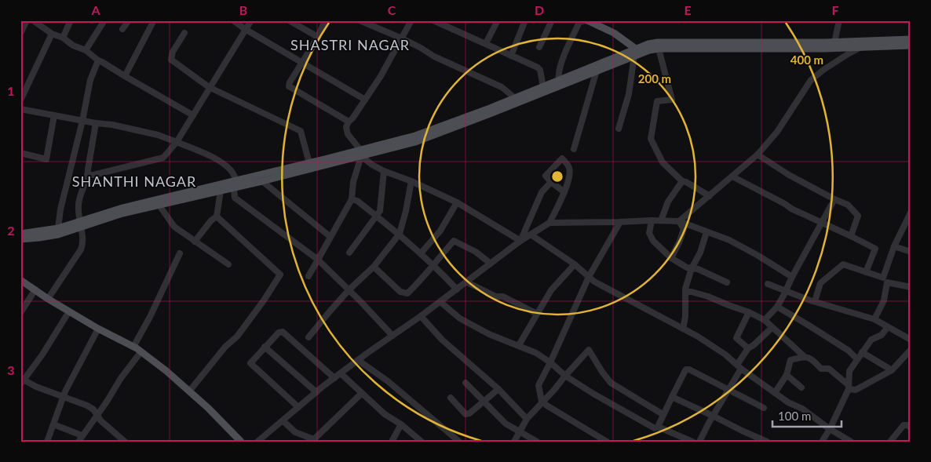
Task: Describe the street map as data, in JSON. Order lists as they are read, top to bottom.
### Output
{
  "districts": ["SHASTRI NAGAR", "SHANTHI NAGAR"],
  "scale_bar": "100 m",
  "grid": {
    "columns": [
      "A",
      "B",
      "C",
      "D",
      "E",
      "F"
    ],
    "rows": ["1", "2", "3"]
  },
  "rings": ["400 m", "200 m"]
}
